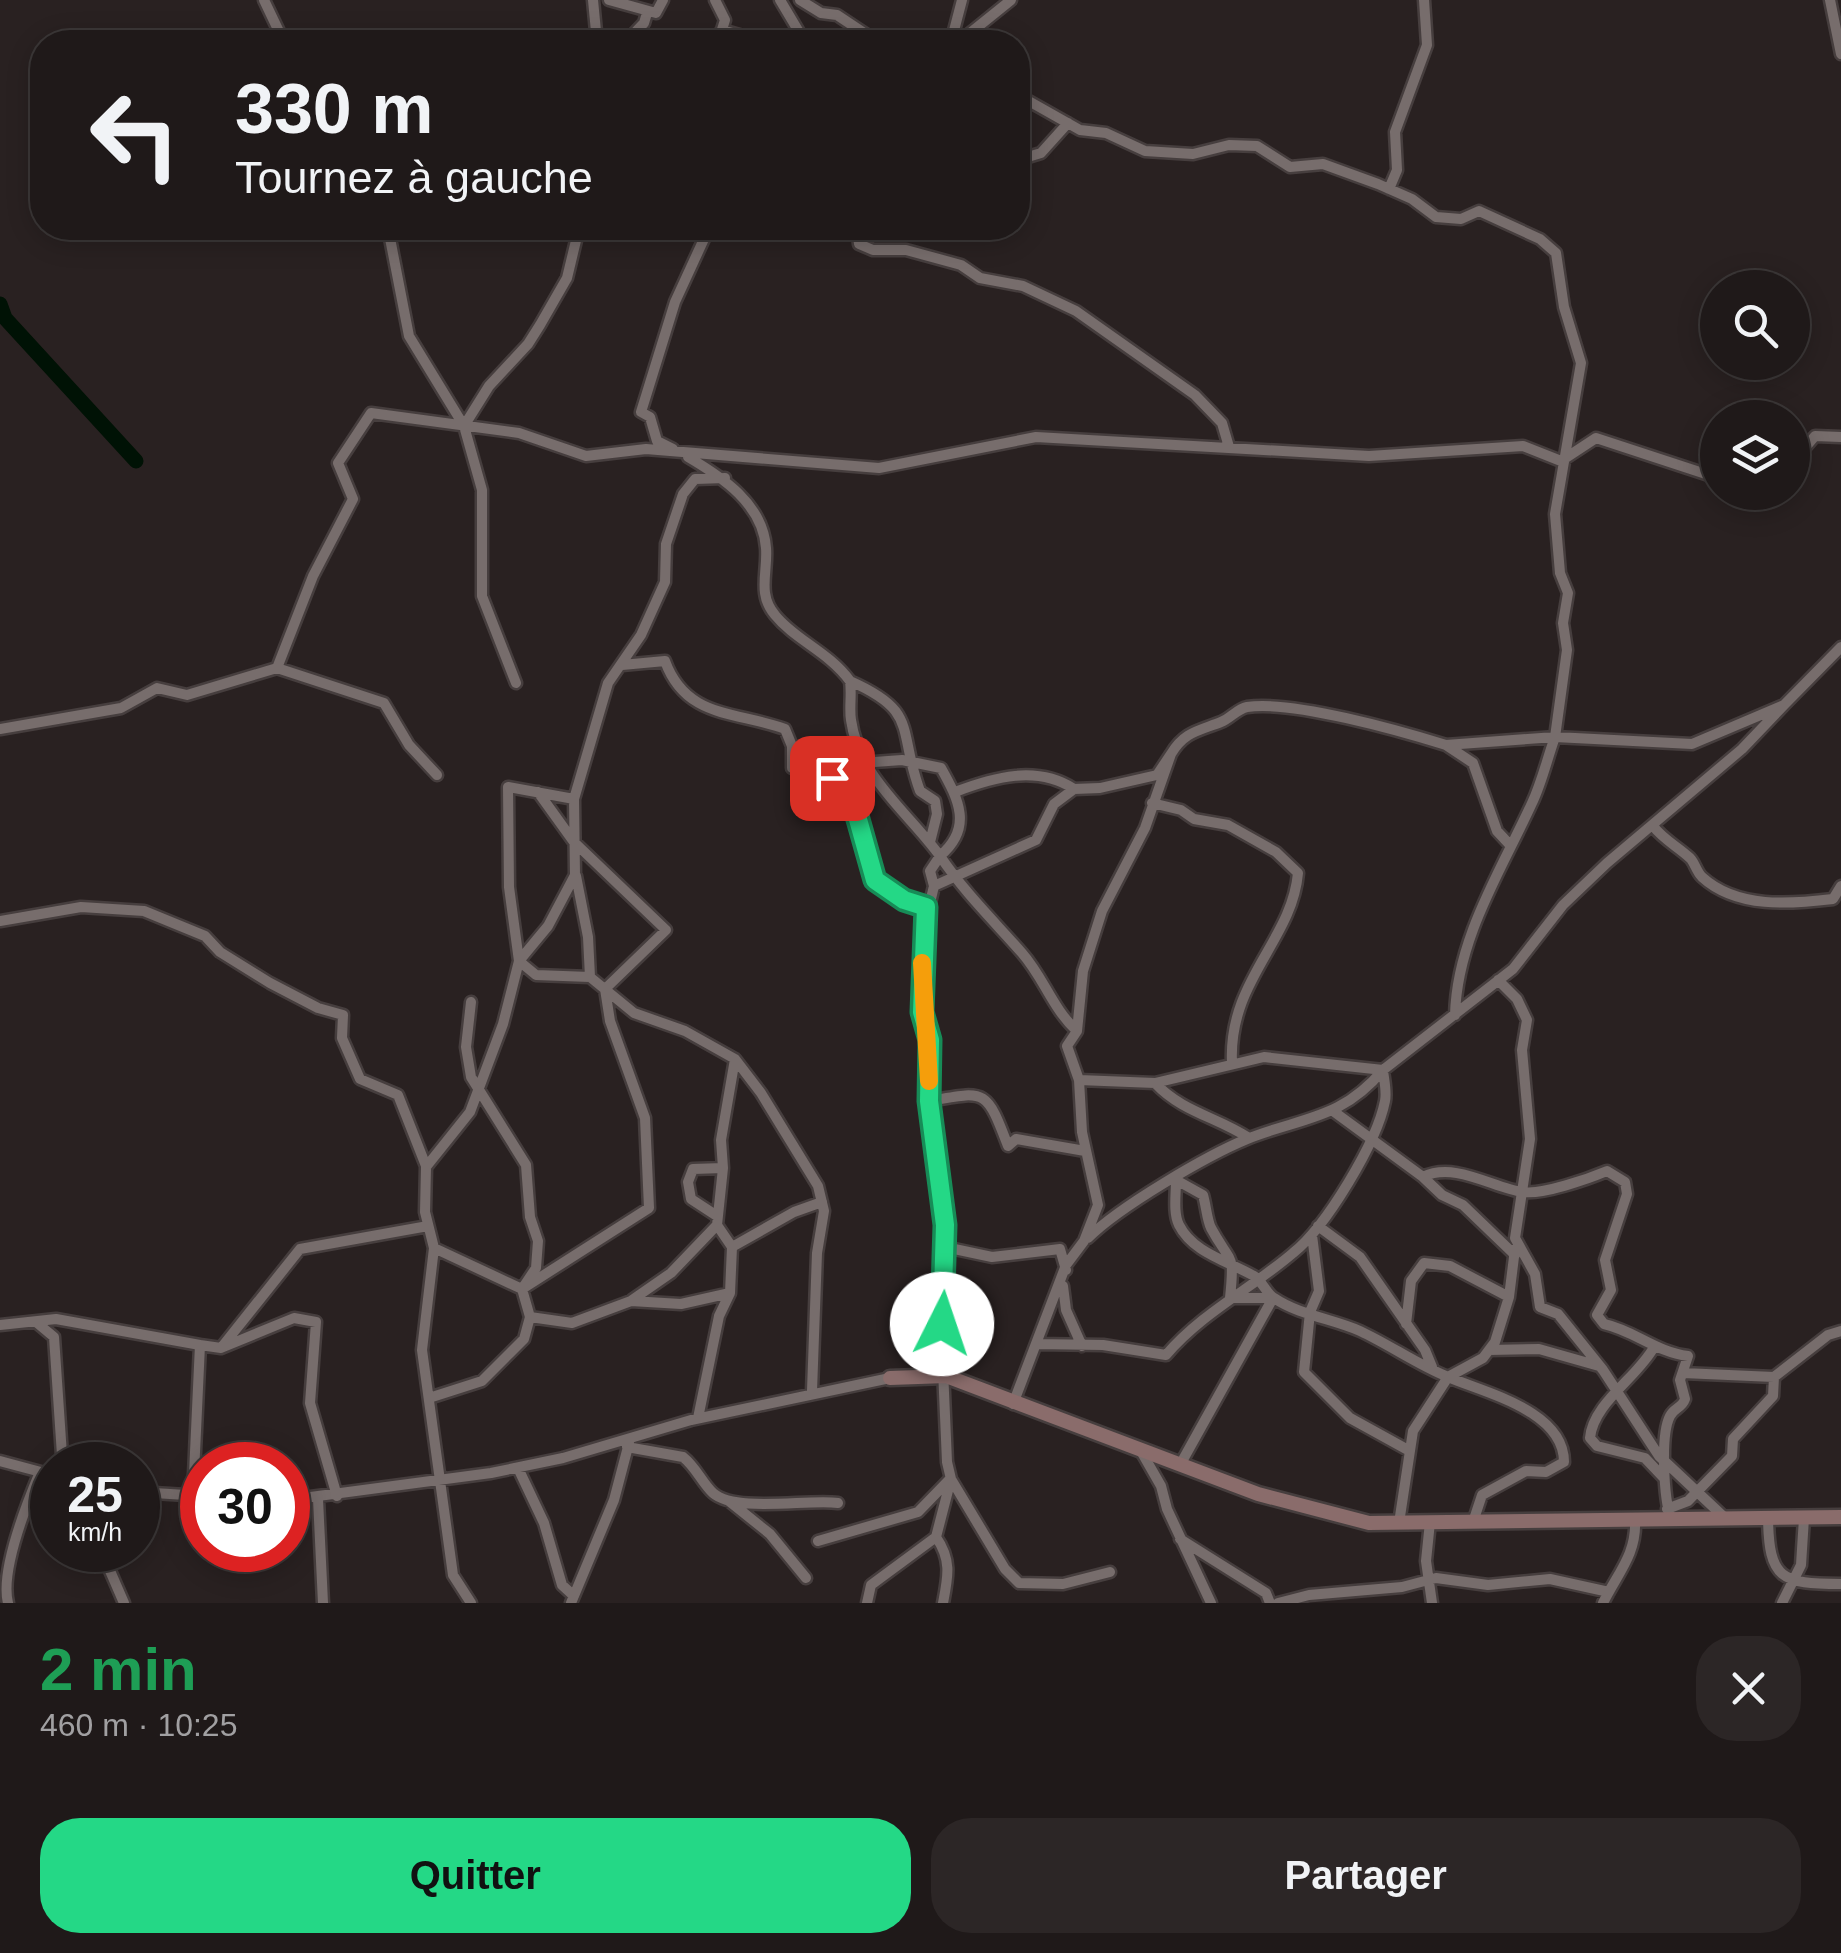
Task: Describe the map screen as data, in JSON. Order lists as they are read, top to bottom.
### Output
{
  "page": {
    "turn": ["330 m", "Tournez à gauche"],
    "speed": "25 km/h",
    "limit": "30",
    "heading": ["2 min", "460 m · 10:25"],
    "buttons": ["Quitter", "Partager"]
  }
}
